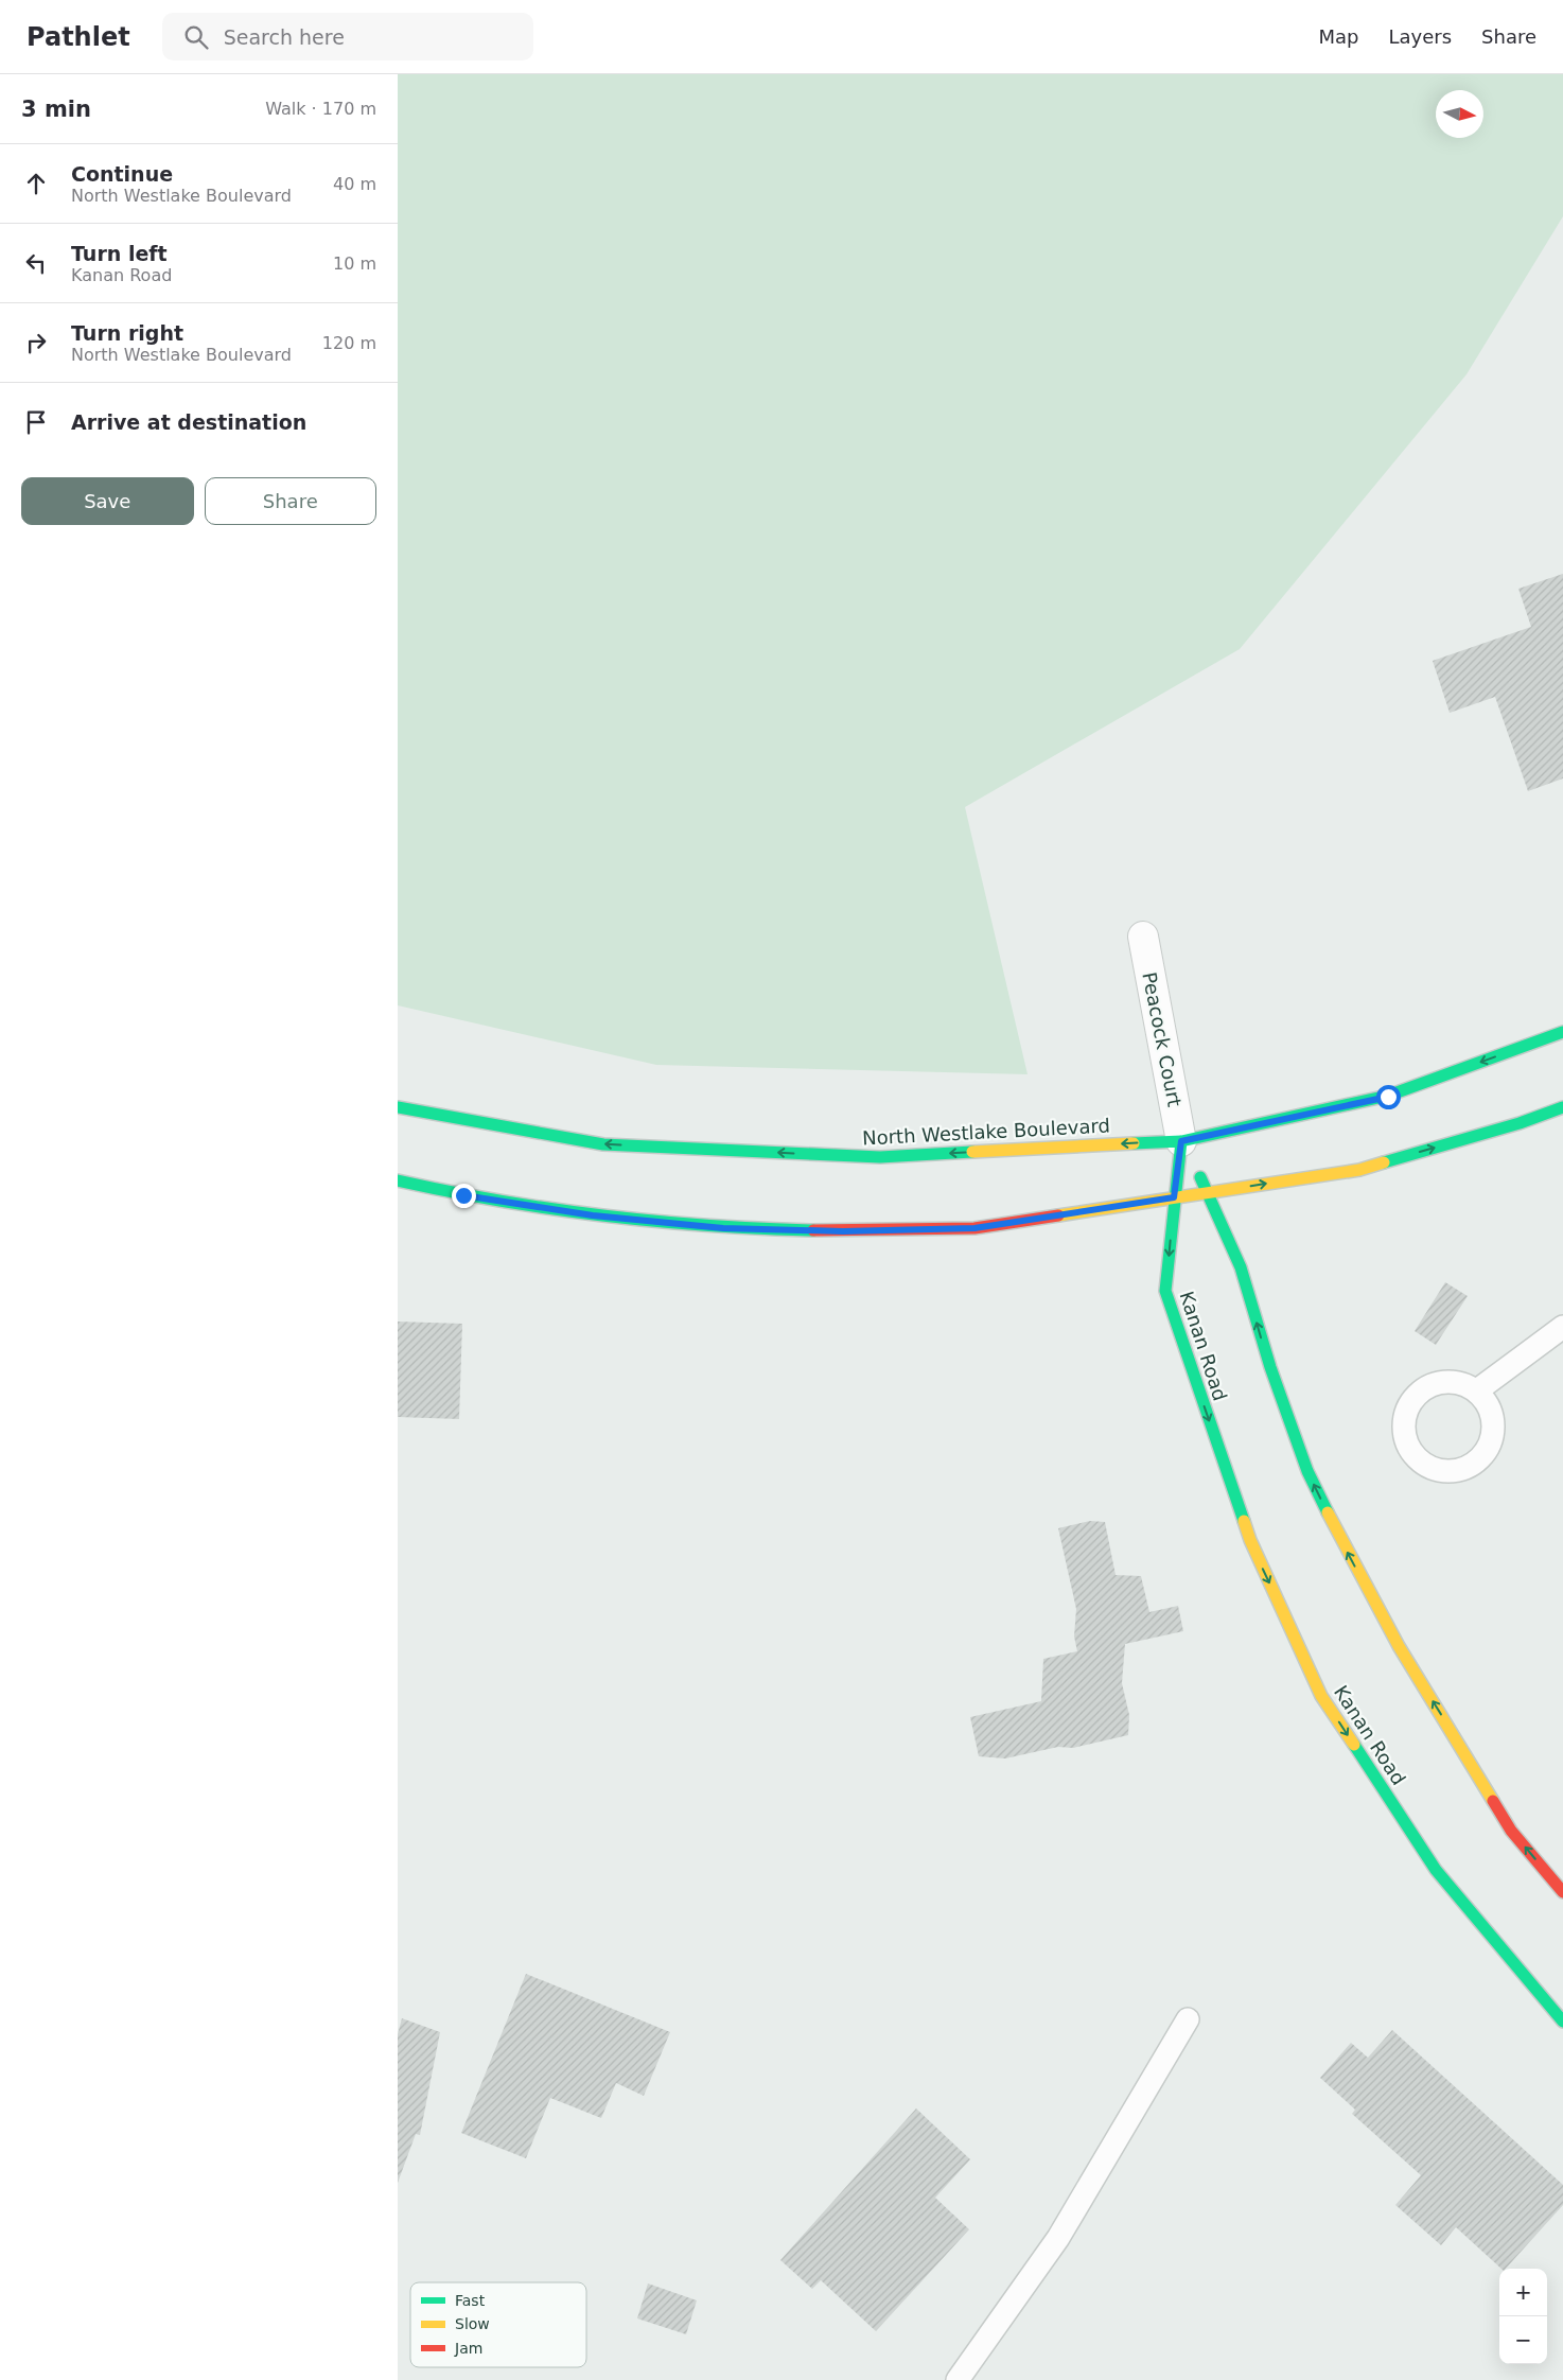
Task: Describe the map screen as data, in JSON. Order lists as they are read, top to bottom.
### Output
{
  "streets": {
    "main road": ["North Westlake Boulevard", "Kanan Road"],
    "street": ["Peacock Court"]
  },
  "crossings": [
    ["Peacock Court", "North Westlake Boulevard"],
    ["Peacock Court", "Kanan Road"],
    ["North Westlake Boulevard", "Kanan Road"]
  ],
  "legend": ["Fast", "Slow", "Jam"],
  "north": "right",
  "page": {
    "header": "Pathlet",
    "search": "Search here",
    "nav": ["Map", "Layers", "Share"],
    "heading": ["3 min", "Walk · 170 m"],
    "list": [
      ["Continue", "North Westlake Boulevard", "40 m"],
      ["Turn left", "Kanan Road", "10 m"],
      ["Turn right", "North Westlake Boulevard", "120 m"],
      "Arrive at destination"
    ],
    "buttons": ["Save", "Share"],
    "map_buttons": ["+", "−"]
  }
}
